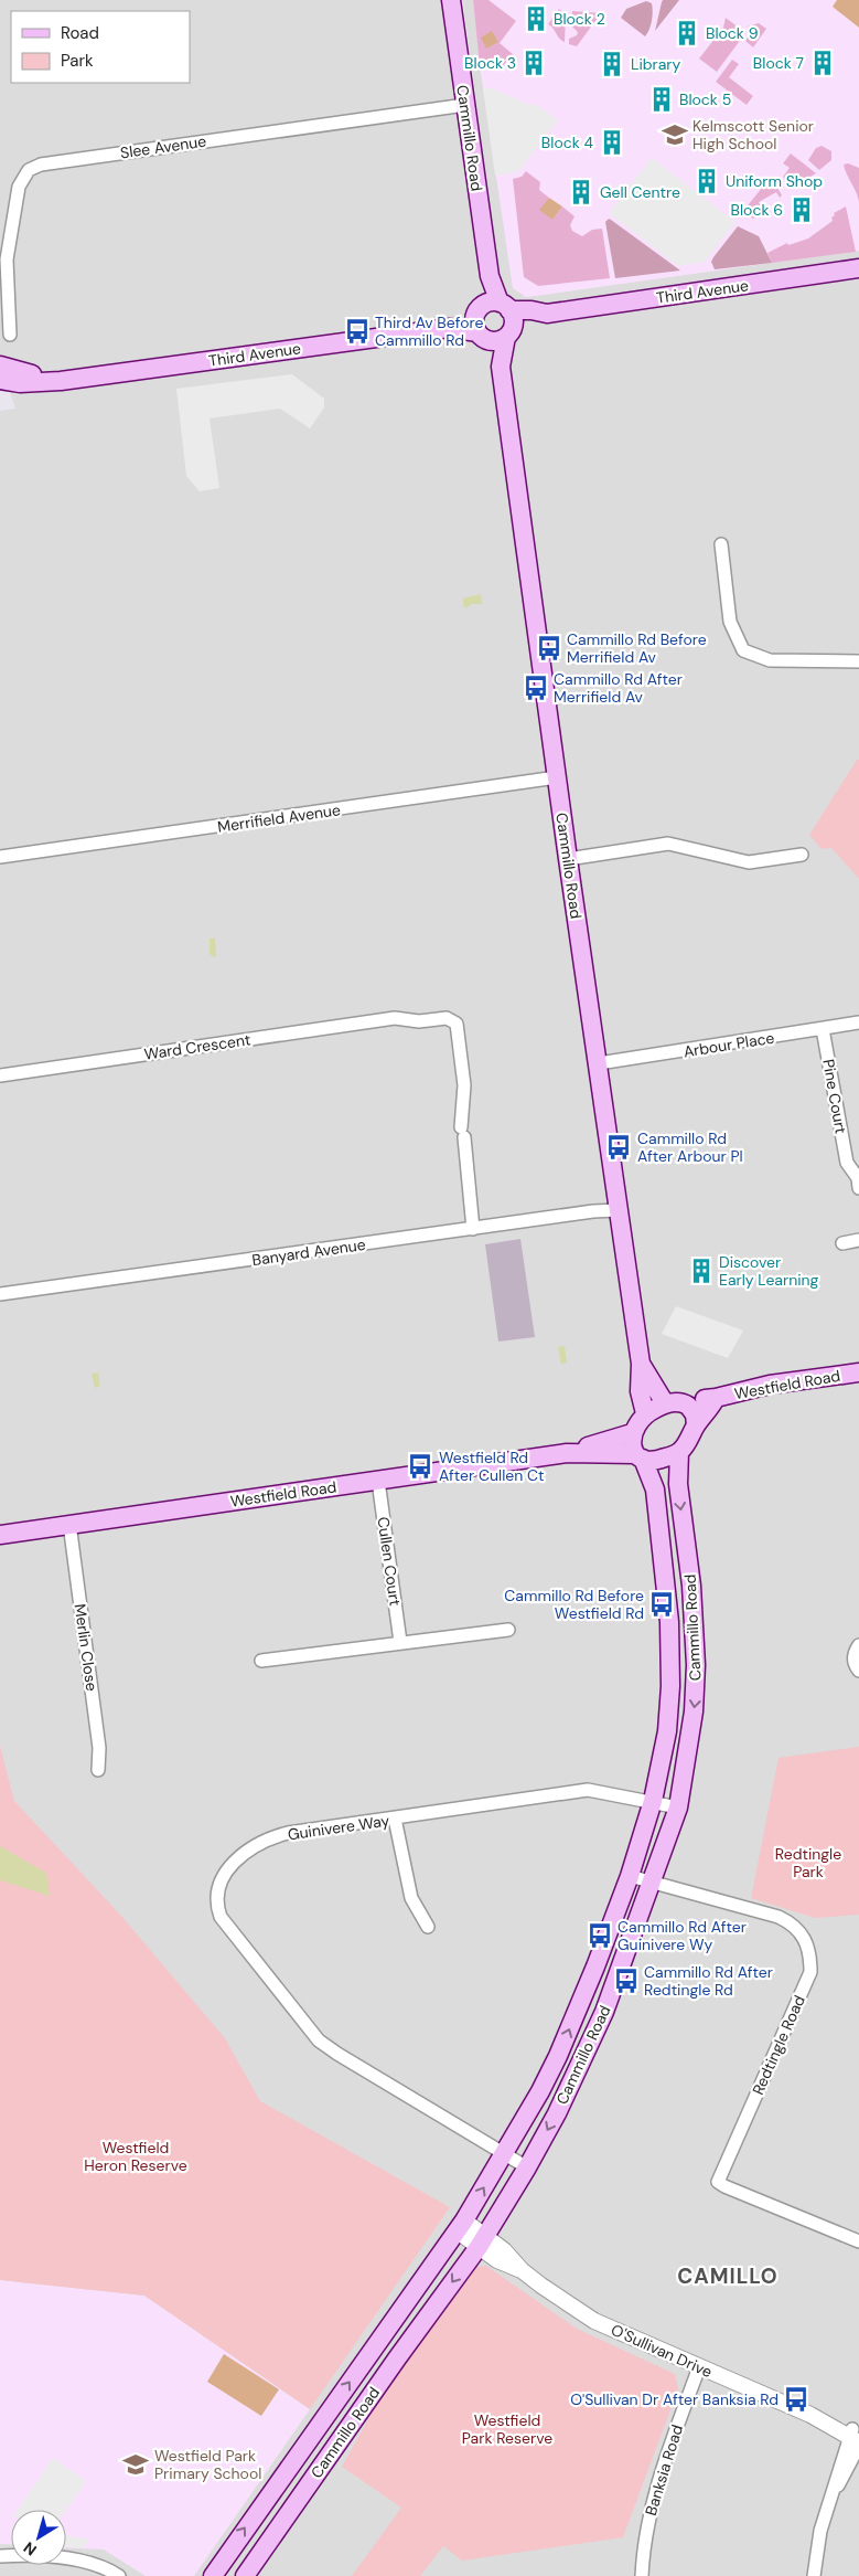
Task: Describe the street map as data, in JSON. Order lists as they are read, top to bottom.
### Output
{
  "streets": {
    "main road": ["Cammillo Road", "Third Avenue", "Westfield Road"],
    "street": [
      "Slee Avenue",
      "Merrifield Avenue",
      "Arbour Place",
      "Ward Crescent",
      "Pine Court",
      "Banyard Avenue",
      "Cullen Court",
      "Merlin Close",
      "Guinivere Way",
      "Redtingle Road",
      "O'Sullivan Drive",
      "Banksia Road"
    ]
  },
  "crossings": [
    ["Cammillo Road", "Slee Avenue"],
    ["Cammillo Road", "Third Avenue"],
    ["Cammillo Road", "Merrifield Avenue"],
    ["Cammillo Road", "Arbour Place"],
    ["Cammillo Road", "Banyard Avenue"],
    ["Cammillo Road", "Westfield Road"],
    ["Cammillo Road", "Guinivere Way"],
    ["Cammillo Road", "Redtingle Road"],
    ["Cammillo Road", "O'Sullivan Drive"],
    ["Arbour Place", "Pine Court"],
    ["Ward Crescent", "Banyard Avenue"],
    ["Westfield Road", "Cullen Court"],
    ["Westfield Road", "Merlin Close"],
    ["O'Sullivan Drive", "Banksia Road"]
  ],
  "districts": ["CAMILLO"],
  "parks": ["Redtingle Park", "Westfield Heron Reserve", "Westfield Park Reserve"],
  "places": {
    "building": [
      "Block 2",
      "Block 9",
      "Block 3",
      "Block 7",
      "Library",
      "Block 5",
      "Block 4",
      "Uniform Shop",
      "Gell Centre",
      "Block 6",
      "Discover Early Learning"
    ],
    "school or university": ["Kelmscott Senior High School", "Westfield Park Primary School"],
    "bus stop": [
      "Third Av Before Cammillo Rd",
      "Cammillo Rd Before Merrifield Av",
      "Cammillo Rd After Merrifield Av",
      "Cammillo Rd After Arbour Pl",
      "Westfield Rd After Cullen Ct",
      "Cammillo Rd Before Westfield Rd",
      "Cammillo Rd After Guinivere Wy",
      "Cammillo Rd After Redtingle Rd",
      "O'Sullivan Dr After Banksia Rd"
    ]
  },
  "legend": ["Road", "Park"],
  "north": "bottom left"
}
